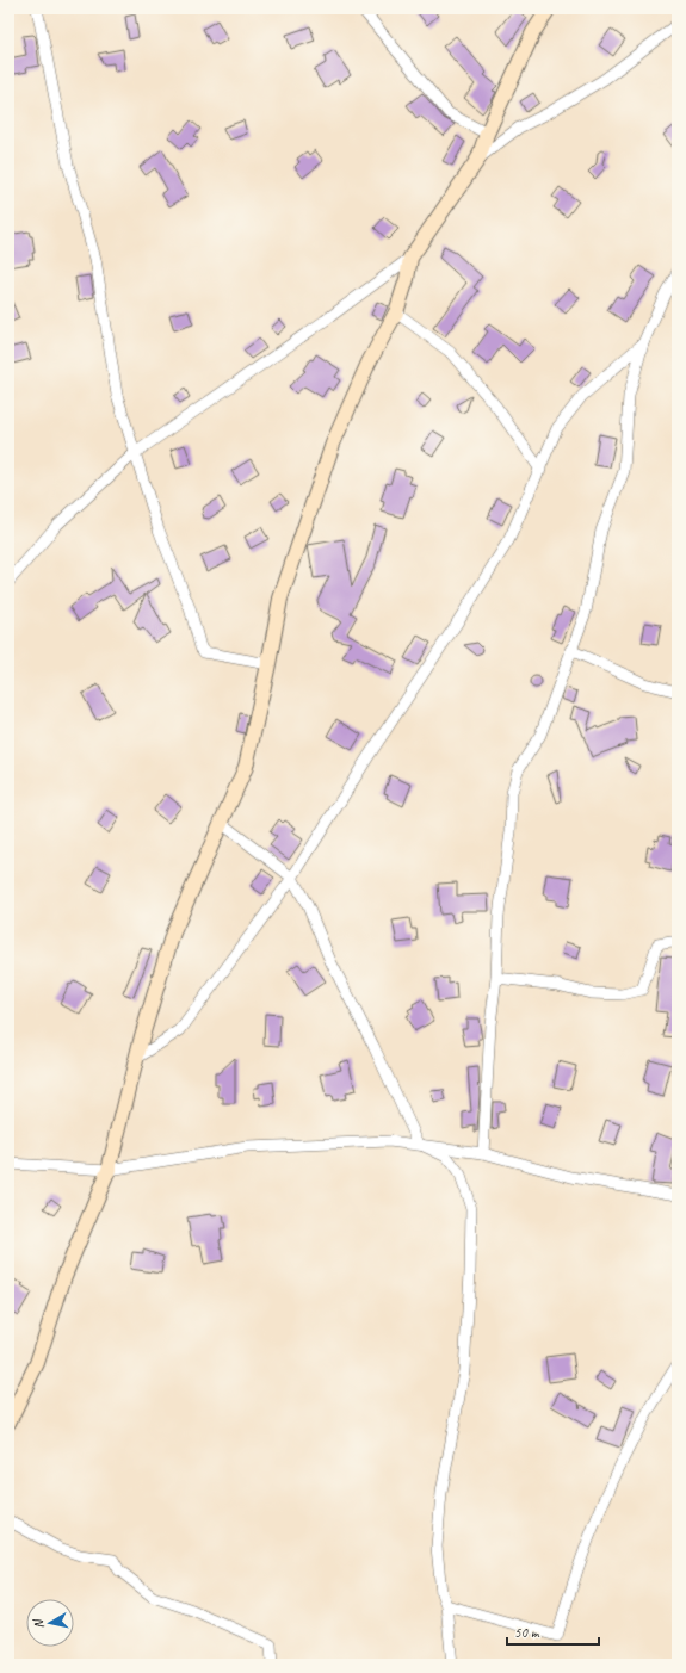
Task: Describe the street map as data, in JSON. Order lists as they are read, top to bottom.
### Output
{
  "scale_bar": "50 m",
  "north": "left"
}
